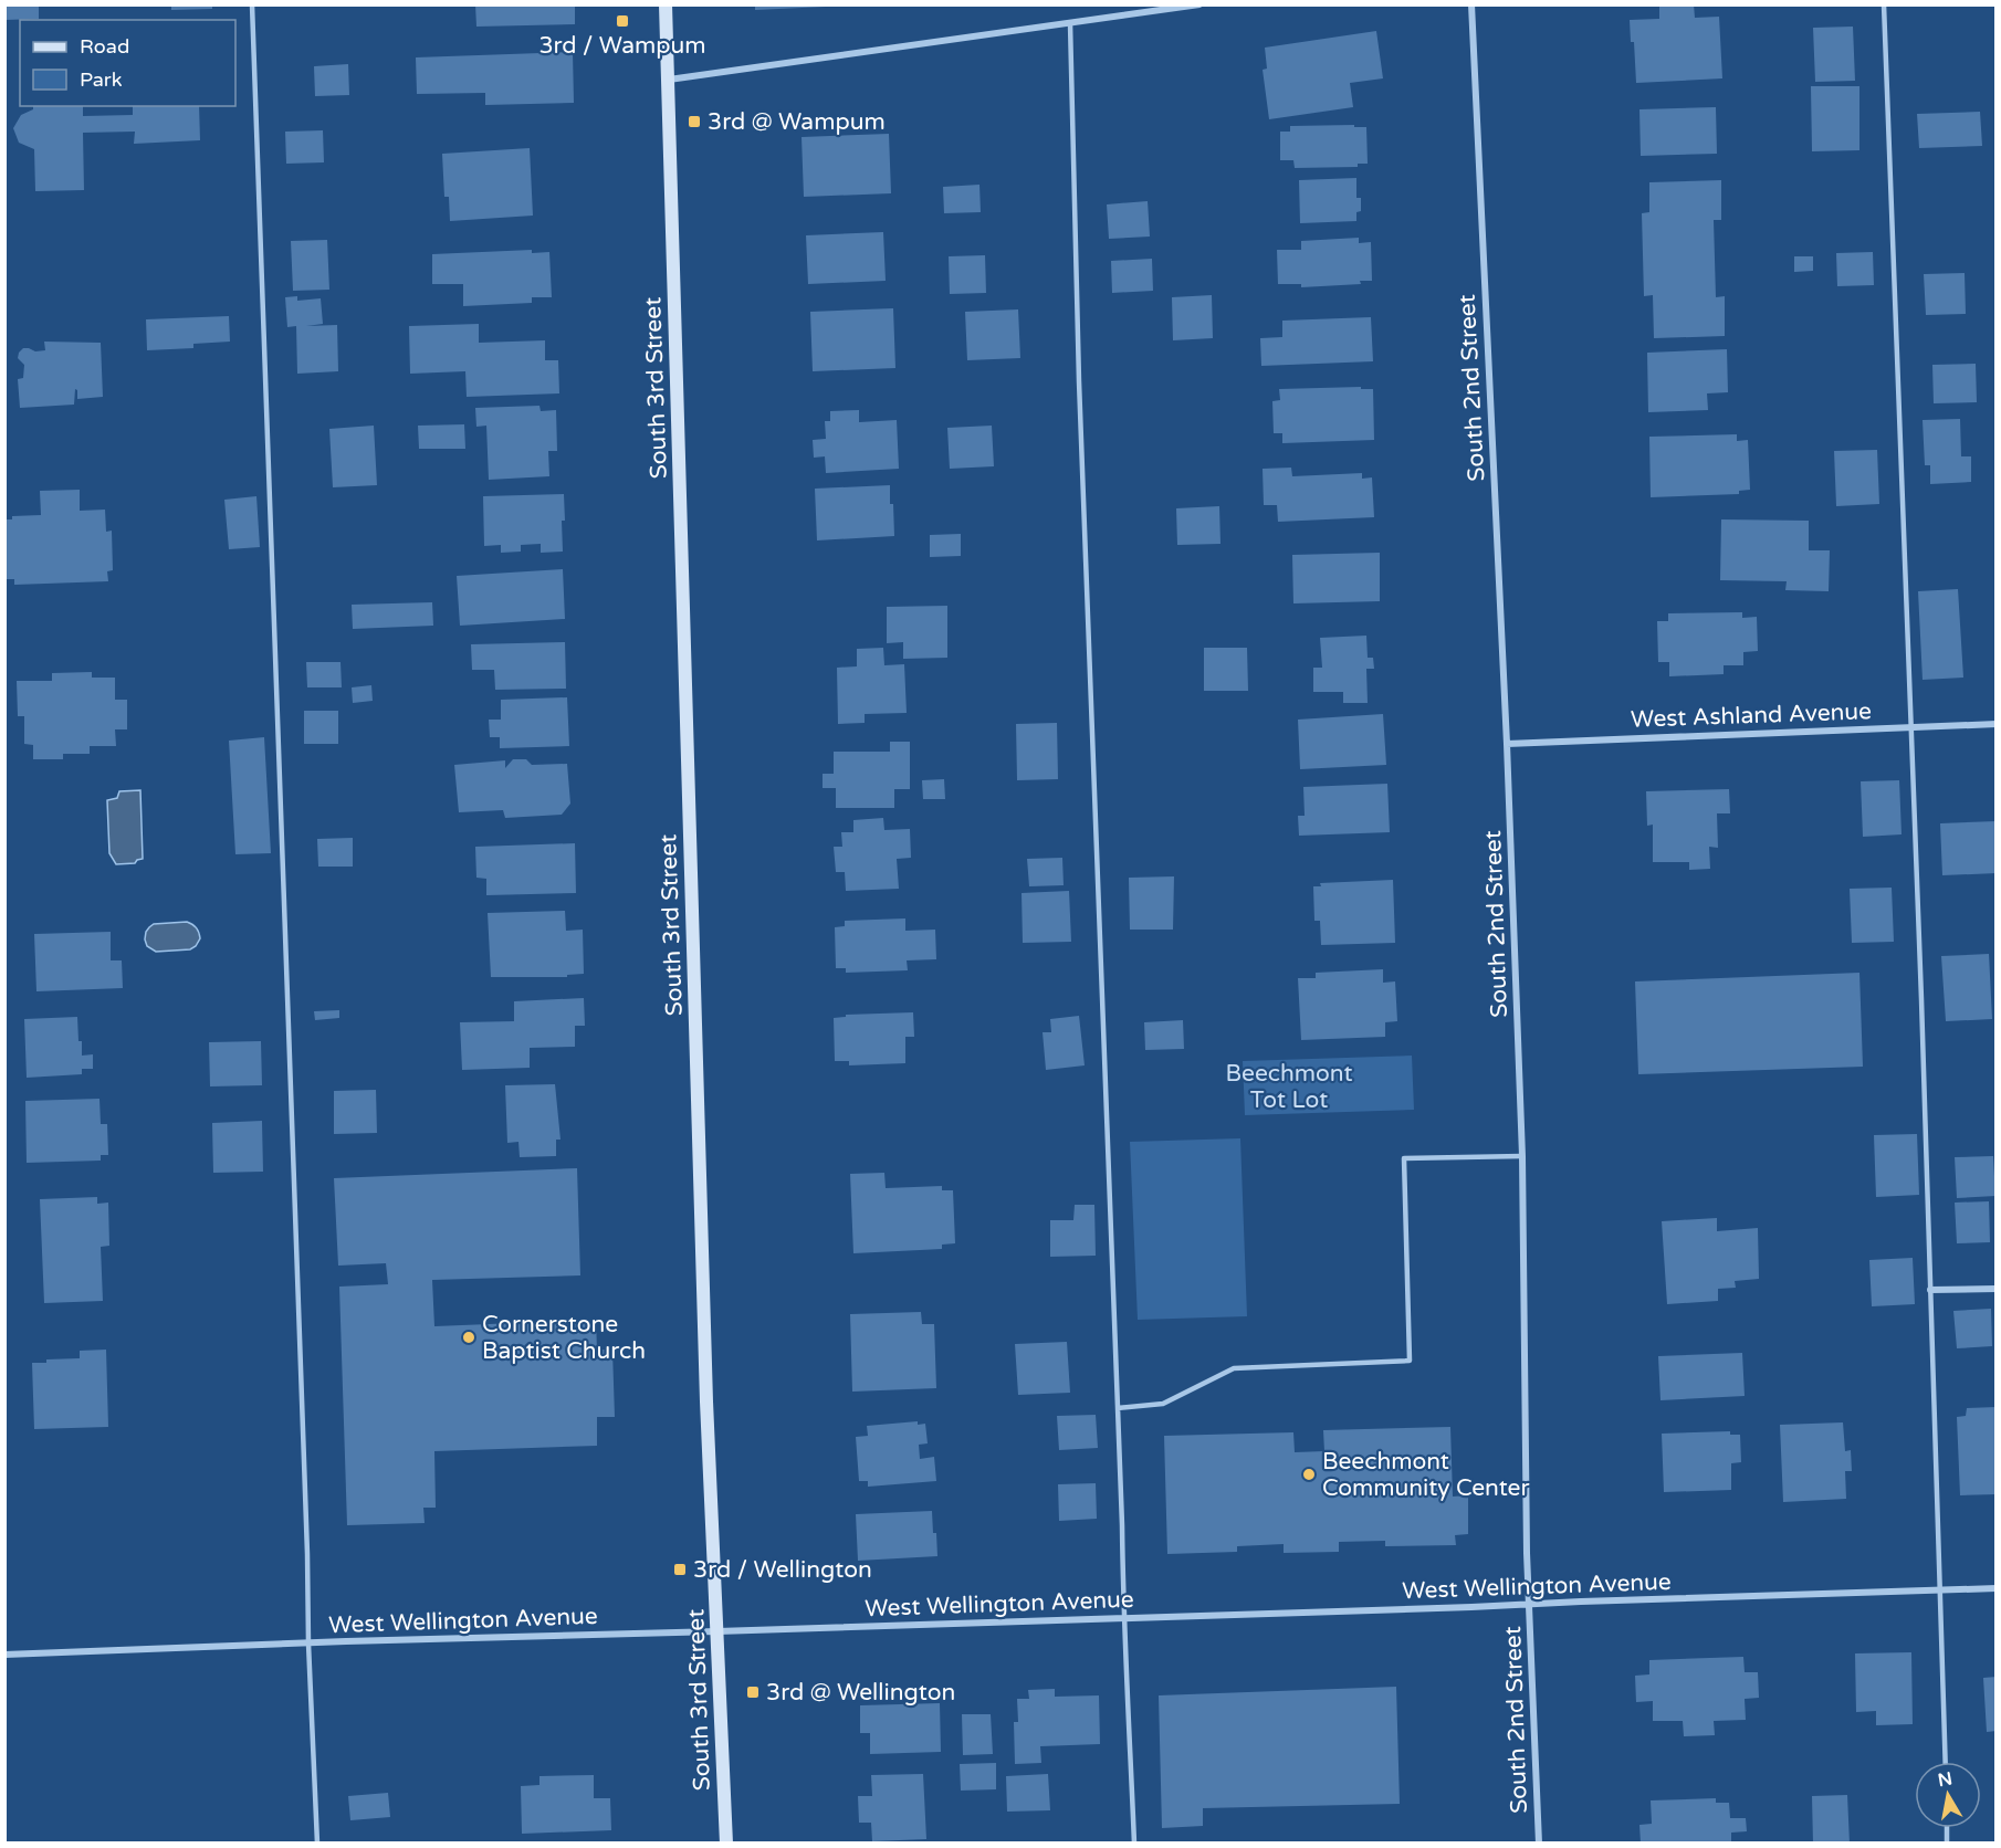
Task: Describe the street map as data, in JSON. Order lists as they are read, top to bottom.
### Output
{
  "streets": {
    "main road": ["South 3rd Street"],
    "street": ["South 2nd Street", "West Ashland Avenue", "West Wellington Avenue"]
  },
  "crossings": [
    ["South 3rd Street", "West Wellington Avenue"],
    ["South 2nd Street", "West Ashland Avenue"],
    ["South 2nd Street", "West Wellington Avenue"]
  ],
  "parks": ["Beechmont Tot Lot"],
  "places": {
    "transit": [
      "3rd / Wampum",
      "3rd @ Wampum",
      "3rd / Wellington",
      "3rd @ Wellington"
    ],
    "other": ["Cornerstone Baptist Church", "Beechmont Community Center"]
  },
  "legend": ["Road", "Park"],
  "north": "top"
}
